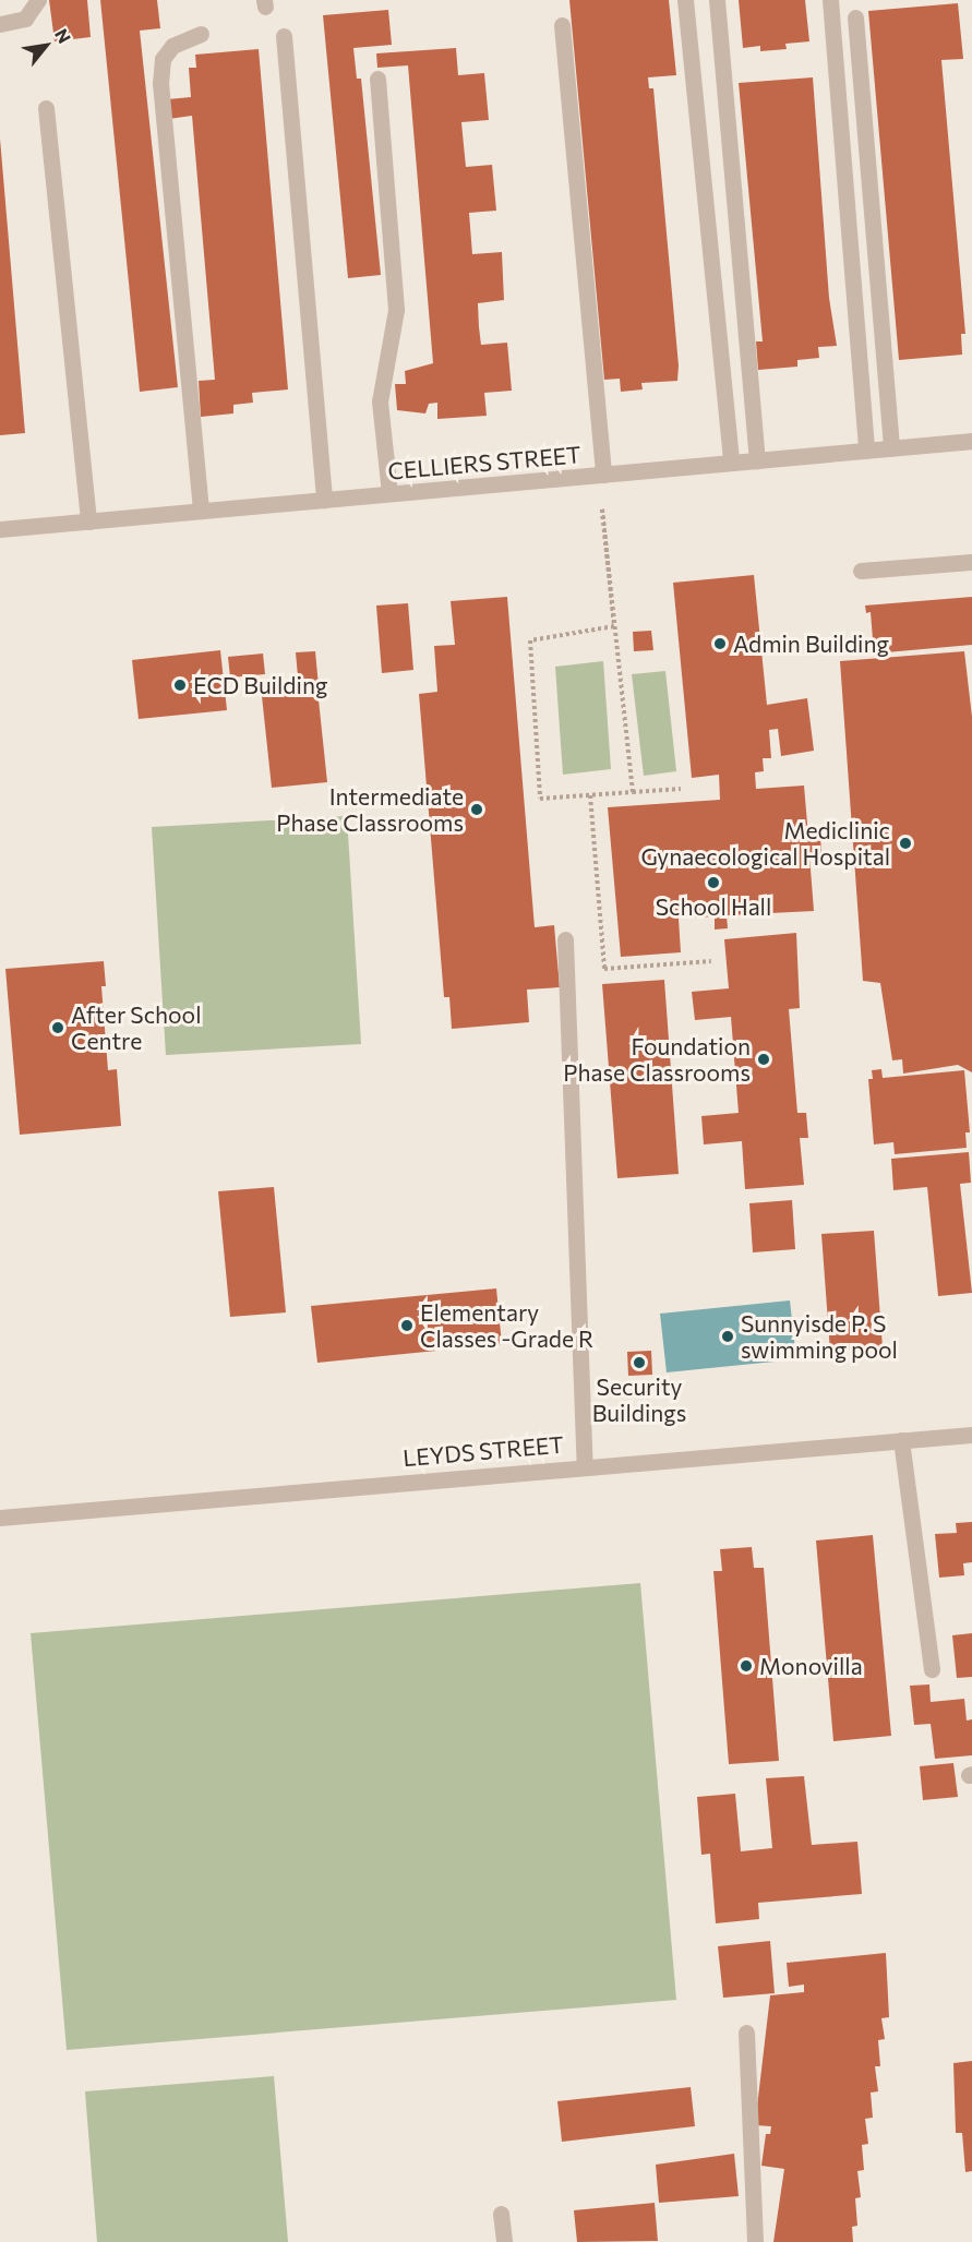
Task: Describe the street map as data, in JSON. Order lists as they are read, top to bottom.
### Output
{
  "streets": {
    "street": ["CELLIERS STREET", "LEYDS STREET"]
  },
  "places": [
    "Admin Building",
    "ECD Building",
    "Intermediate Phase Classrooms",
    "Mediclinic Gynaecological Hospital",
    "School Hall",
    "After School Centre",
    "Foundation Phase Classrooms",
    "Elementary Classes -Grade R",
    "Sunnyisde P. S swimming pool",
    "Security Buildings",
    "Monovilla"
  ],
  "north": "top right"
}
